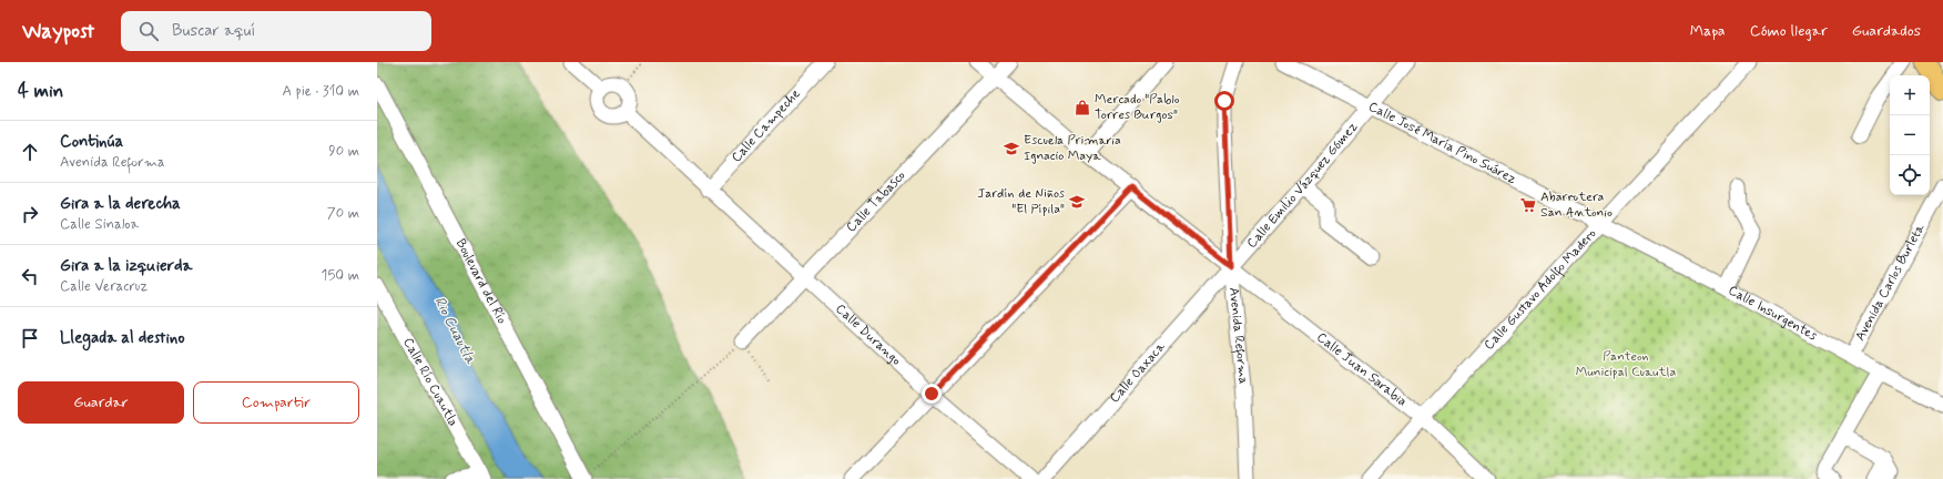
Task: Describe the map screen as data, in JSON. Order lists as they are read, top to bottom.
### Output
{
  "streets": {
    "street": [
      "Calle Campeche",
      "Calle José María Pino Suárez",
      "Calle Emilio Vázquez Gómez",
      "Calle Tabasco",
      "Boulevard del Río",
      "Avenida Carlos Burleta",
      "Calle Gustavo Adolfo Madero",
      "Calle Insurgentes",
      "Calle Durango",
      "Avenida Reforma",
      "Calle Juan Sarabia",
      "Calle Oaxaca",
      "Calle Río Cuautla"
    ]
  },
  "crossings": [
    ["Calle Campeche", "Calle Durango"],
    ["Calle José María Pino Suárez", "Calle Emilio Vázquez Gómez"],
    ["Calle José María Pino Suárez", "Calle Gustavo Adolfo Madero"],
    ["Calle José María Pino Suárez", "Calle Insurgentes"],
    ["Calle Emilio Vázquez Gómez", "Avenida Reforma"],
    ["Calle Emilio Vázquez Gómez", "Calle Juan Sarabia"],
    ["Calle Emilio Vázquez Gómez", "Calle Oaxaca"],
    ["Calle Tabasco", "Calle Durango"],
    ["Calle Tabasco", "Calle Juan Sarabia"],
    ["Avenida Carlos Burleta", "Calle Insurgentes"],
    ["Calle Gustavo Adolfo Madero", "Calle Insurgentes"],
    ["Calle Gustavo Adolfo Madero", "Calle Juan Sarabia"],
    ["Avenida Reforma", "Calle Juan Sarabia"],
    ["Avenida Reforma", "Calle Oaxaca"],
    ["Calle Juan Sarabia", "Calle Oaxaca"]
  ],
  "water": ["Rio Cuautla"],
  "parks": ["Panteon Municipal Cuautla"],
  "places": {
    "shop": ["Mercado \"Pablo Torres Burgos\""],
    "school or university": ["Escuela Primaria Ignacio Maya", "Jardín de Niños \"El Pípila\""],
    "supermarket": ["Abarrotera San Antonio"]
  },
  "page": {
    "header": "Waypost",
    "search": "Buscar aquí",
    "nav": ["Mapa", "Cómo llegar", "Guardados"],
    "heading": ["4 min", "A pie · 310 m"],
    "map_buttons": ["+", "−"],
    "list": [
      ["Continúa", "Avenida Reforma", "90 m"],
      ["Gira a la derecha", "Calle Sinaloa", "70 m"],
      ["Gira a la izquierda", "Calle Veracruz", "150 m"],
      "Llegada al destino"
    ],
    "buttons": ["Guardar", "Compartir"]
  }
}
